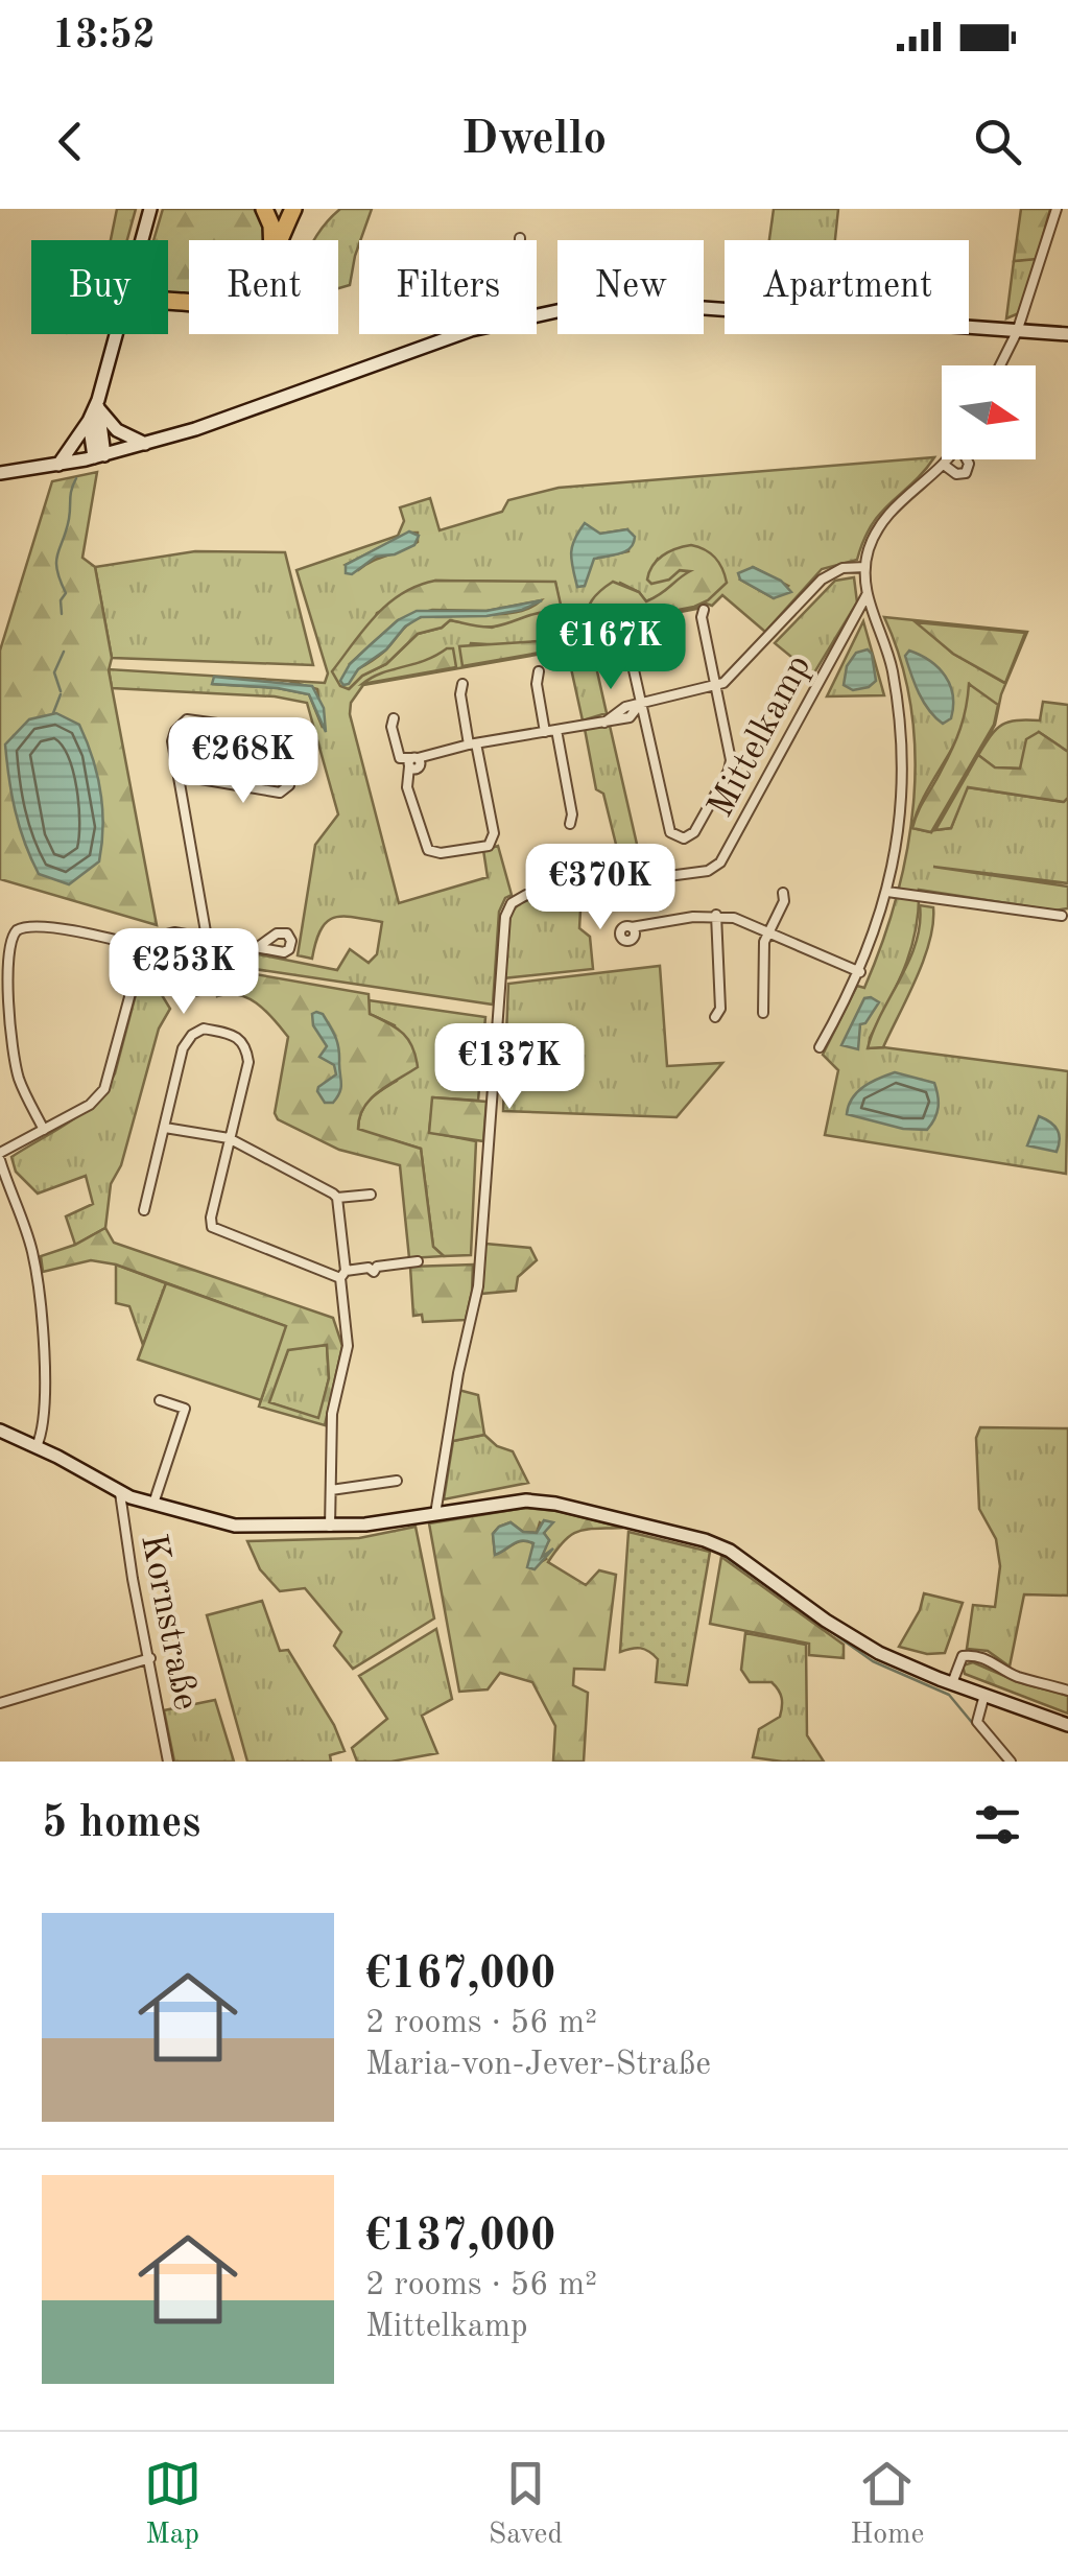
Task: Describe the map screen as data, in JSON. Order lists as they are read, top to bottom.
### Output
{
  "streets": {
    "street": ["Mittelkamp", "Kornstraße"]
  },
  "north": "right",
  "page": {
    "status": "13:52",
    "header": "Dwello",
    "chip": [
      "Buy",
      "Rent",
      "Filters",
      "New",
      "Apartment"
    ],
    "price": [
      "€167K",
      "€268K",
      "€370K",
      "€253K",
      "€137K"
    ],
    "heading": "5 homes",
    "list": [
      {
        "name": "€167,000",
        "note": "2 rooms · 56 m² · Maria-von-Jever-Straße"
      },
      {
        "name": "€137,000",
        "note": "2 rooms · 56 m² · Mittelkamp"
      }
    ],
    "tabs": ["Map", "Saved", "Home"]
  }
}
